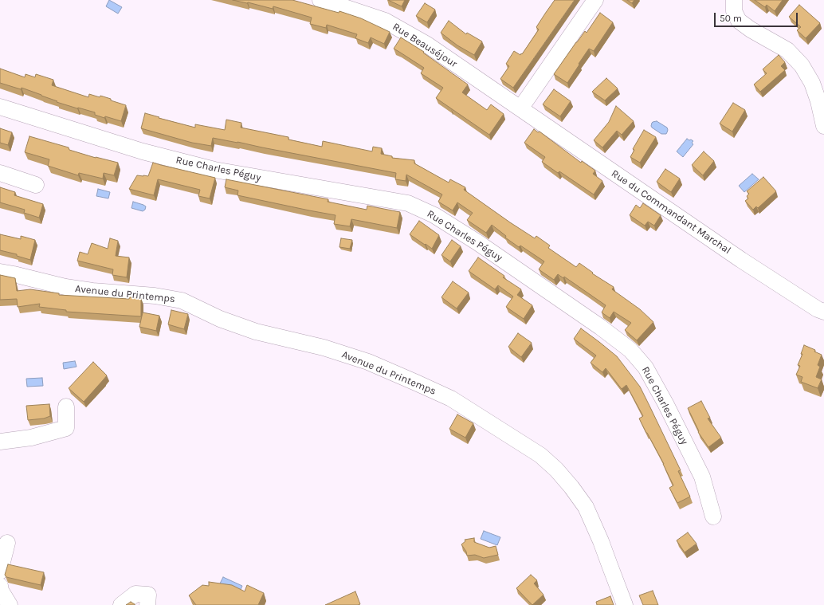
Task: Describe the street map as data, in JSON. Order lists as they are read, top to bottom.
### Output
{
  "streets": {
    "street": [
      "Rue Beauséjour",
      "Rue Charles Péguy",
      "Rue du Commandant Marchal",
      "Avenue du Printemps"
    ]
  },
  "crossings": [
    ["Rue Beauséjour", "Rue du Commandant Marchal"]
  ],
  "scale_bar": "50 m"
}
